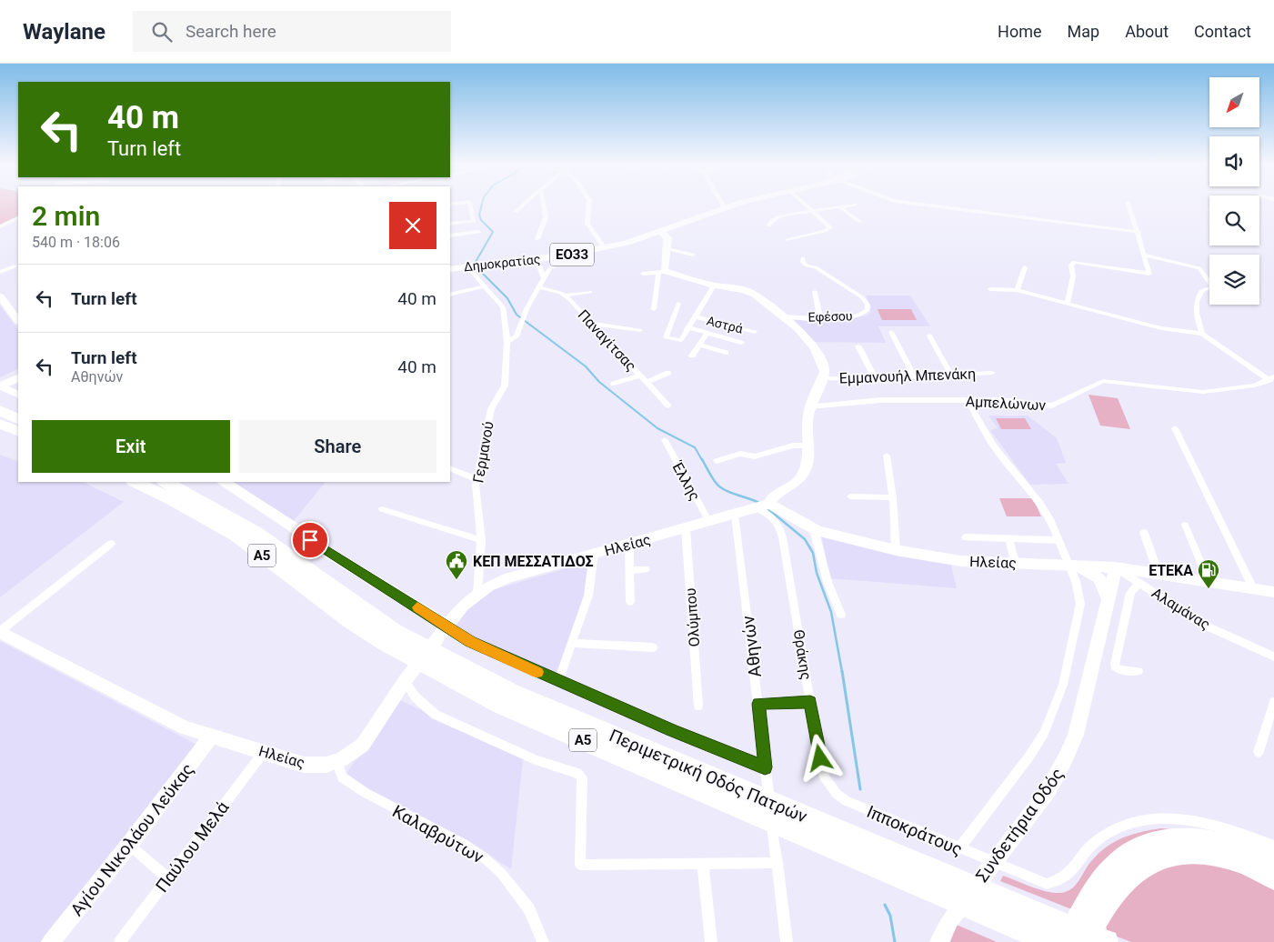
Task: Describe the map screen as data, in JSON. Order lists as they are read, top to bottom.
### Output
{
  "streets": {
    "highway": ["Α5", "Περιμετρική Οδός Πατρών"],
    "main road": [
      "ΕΟ33",
      "Δημοκρατίας",
      "Ηλείας",
      "Συνδετήρια Οδός",
      "Αγίου Νικολάου Λεύκας"
    ],
    "street": [
      "Εφέσου",
      "Αστρά",
      "Παναγίτσας",
      "Εμμανουήλ Μπενάκη",
      "Αμπελώνων",
      "Γερμανού",
      "Έλλης",
      "Αλαμάνας",
      "Ολύμπου",
      "Αθηνών",
      "Θράκης",
      "Ιπποκράτους",
      "Καλαβρύτων",
      "Παύλου Μελά"
    ]
  },
  "crossings": [
    ["ΕΟ33", "Δημοκρατίας"],
    ["Δημοκρατίας", "Γερμανού"],
    ["Γερμανού", "Ηλείας"],
    ["Έλλης", "Ηλείας"],
    ["Ηλείας", "Αλαμάνας"],
    ["Ηλείας", "Ολύμπου"],
    ["Ηλείας", "Αθηνών"],
    ["Ηλείας", "Θράκης"],
    ["Ηλείας", "Συνδετήρια Οδός"],
    ["Ηλείας", "Καλαβρύτων"],
    ["Ηλείας", "Αγίου Νικολάου Λεύκας"],
    ["Ηλείας", "Παύλου Μελά"],
    ["Αλαμάνας", "Συνδετήρια Οδός"],
    ["Θράκης", "Ιπποκράτους"],
    ["Συνδετήρια Οδός", "Ιπποκράτους"]
  ],
  "places": {
    "public building": ["ΚΕΠ ΜΕΣΣΑΤΙΔΟΣ"],
    "fuel station": ["ΕΤΕΚΑ"]
  },
  "north": "bottom left",
  "page": {
    "header": "Waylane",
    "search": "Search here",
    "nav": [
      "Home",
      "Map",
      "About",
      "Contact"
    ],
    "turn": ["40 m", "Turn left"],
    "heading": ["2 min", "540 m · 18:06"],
    "list": [
      {
        "name": "Turn left",
        "value": "40 m"
      },
      {
        "name": "Turn left",
        "note": "Αθηνών",
        "value": "40 m"
      }
    ],
    "buttons": ["Exit", "Share"]
  }
}
